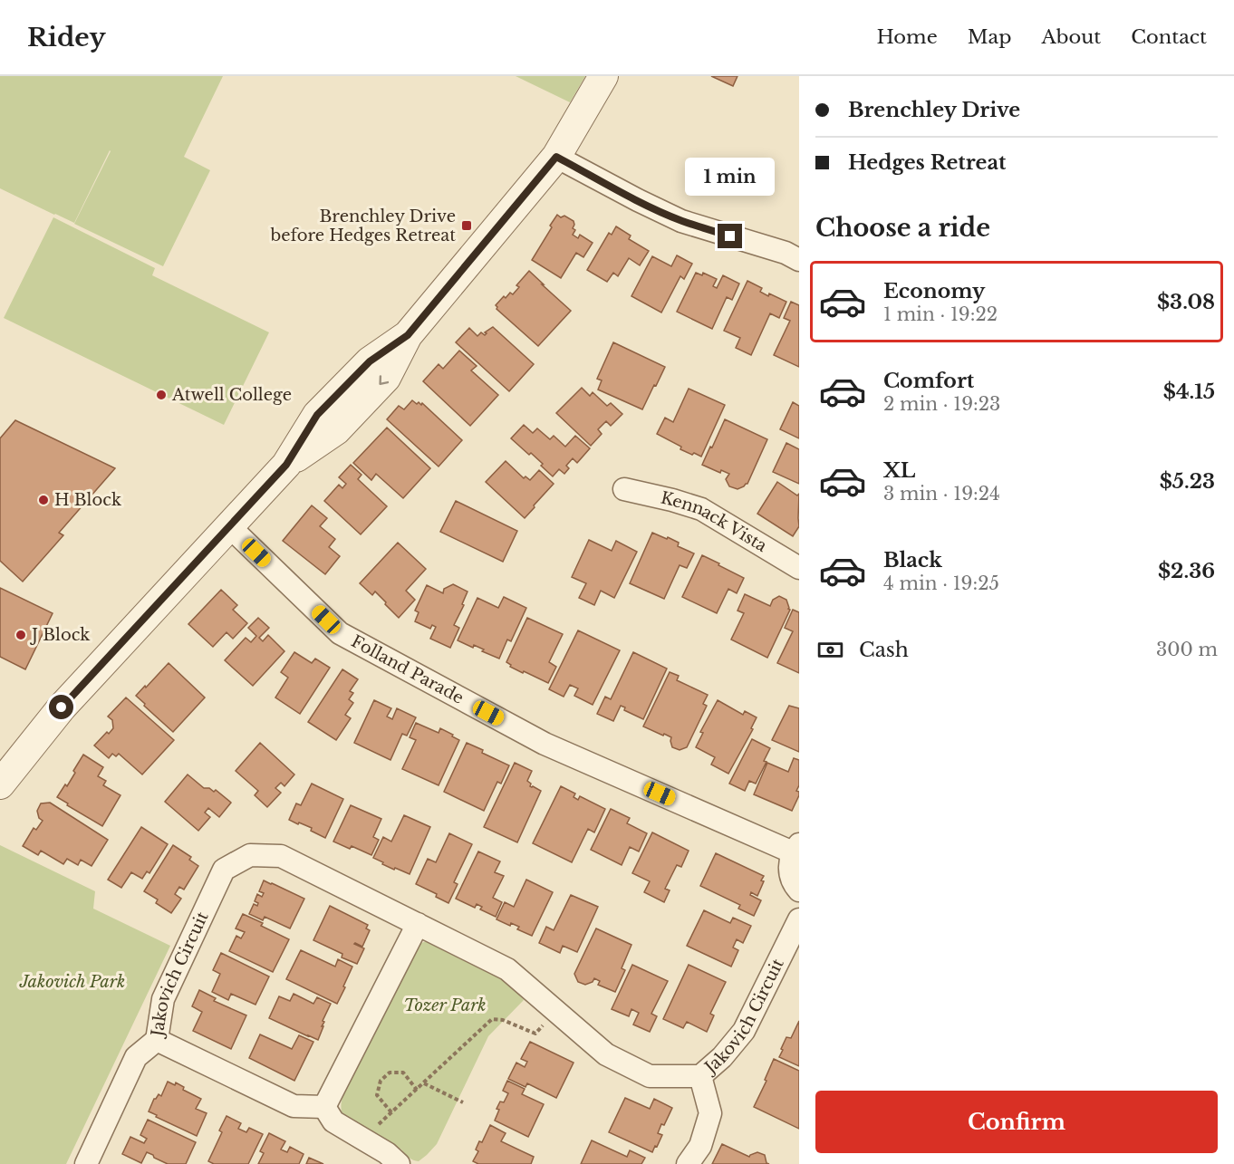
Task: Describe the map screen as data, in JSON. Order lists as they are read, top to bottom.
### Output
{
  "streets": {
    "street": ["Kennack Vista", "Folland Parade", "Jakovich Circuit"]
  },
  "parks": ["Jakovich Park", "Tozer Park"],
  "places": {
    "transit": ["Brenchley Drive before Hedges Retreat"],
    "other": ["Atwell College", "H Block", "J Block"]
  },
  "page": {
    "header": "Ridey",
    "nav": [
      "Home",
      "Map",
      "About",
      "Contact"
    ],
    "banner": ["Brenchley Drive", "Hedges Retreat"],
    "bubble": "1 min",
    "heading": "Choose a ride",
    "list": [
      {
        "name": "Economy",
        "note": "1 min · 19:22",
        "value": "$3.08"
      },
      {
        "name": "Comfort",
        "note": "2 min · 19:23",
        "value": "$4.15"
      },
      {
        "name": "XL",
        "note": "3 min · 19:24",
        "value": "$5.23"
      },
      {
        "name": "Black",
        "note": "4 min · 19:25",
        "value": "$2.36"
      }
    ],
    "pay": ["Cash", "300 m"],
    "buttons": "Confirm"
  }
}
